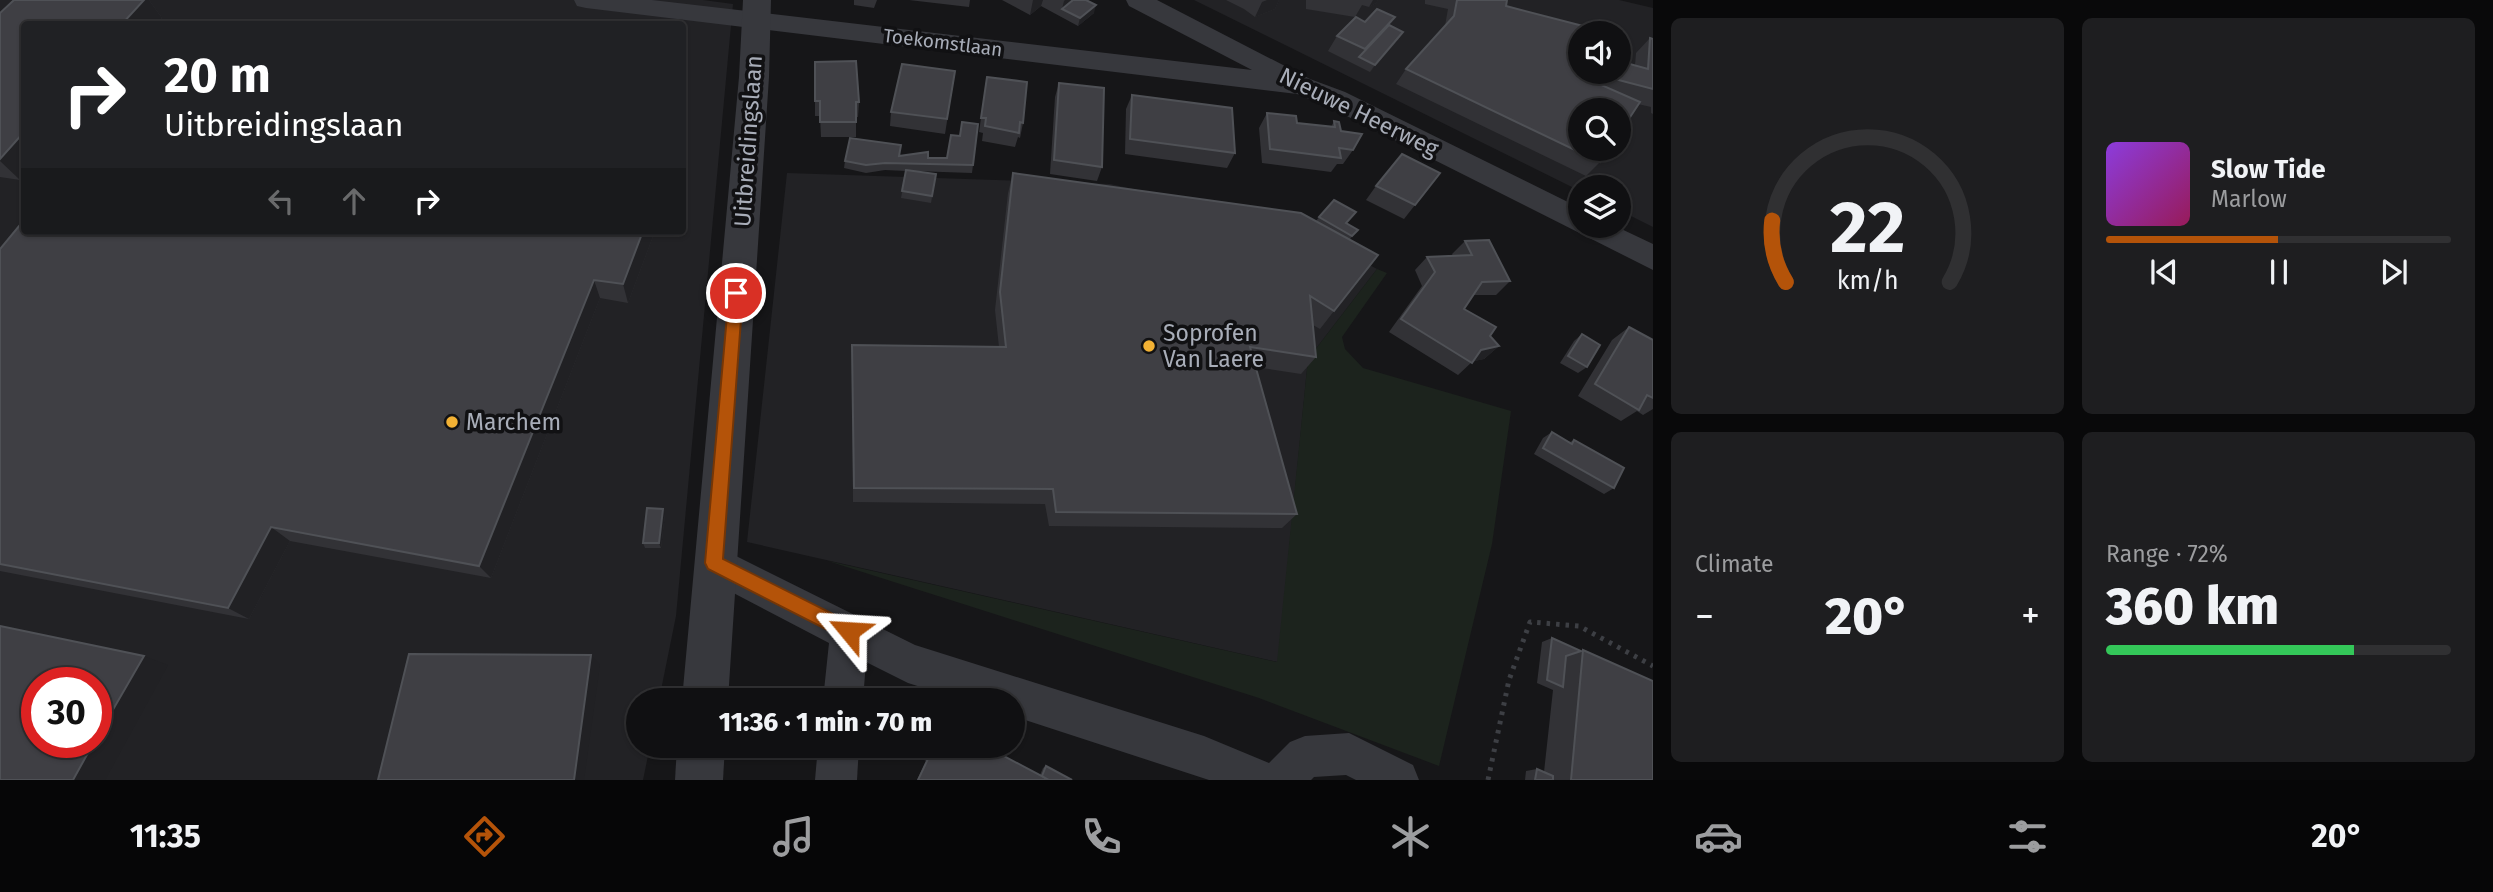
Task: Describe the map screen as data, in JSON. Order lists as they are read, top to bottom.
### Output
{
  "streets": {
    "street": ["Toekomstlaan", "Nieuwe Heerweg", "Uitbreidingslaan"]
  },
  "crossings": [
    ["Toekomstlaan", "Nieuwe Heerweg"],
    ["Toekomstlaan", "Uitbreidingslaan"]
  ],
  "places": ["Soprofen Van Laere", "Marchem"],
  "page": {
    "turn": ["20 m", "Uitbreidingslaan"],
    "song": ["Slow Tide", "Marlow"],
    "tile": [
      "Climate",
      ["Range · 72%", "360 km"]
    ],
    "heat": ["−", "20°", "+"],
    "limit": "30",
    "trip": "11:36 · 1 min · 70 m",
    "tabs": ["11:35", "20°"],
    "gauge": ["22", "km/h"]
  }
}
